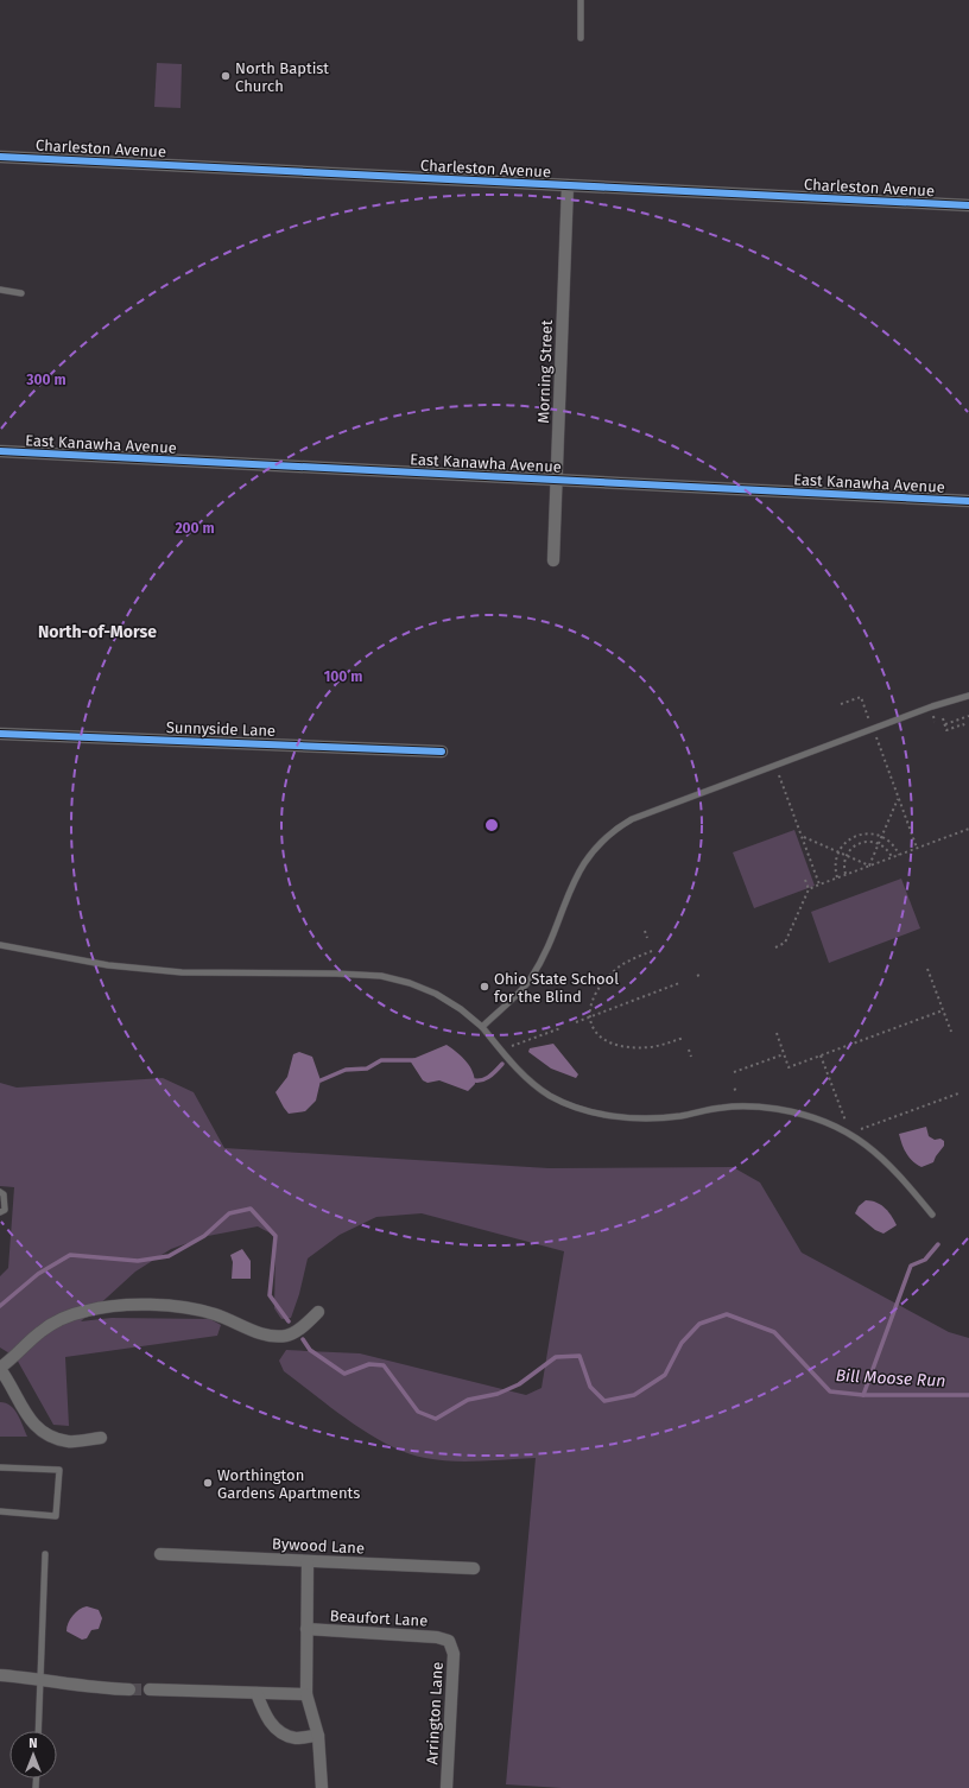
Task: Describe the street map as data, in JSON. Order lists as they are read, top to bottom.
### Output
{
  "streets": {
    "street": [
      "Charleston Avenue",
      "Morning Street",
      "East Kanawha Avenue",
      "Sunnyside Lane",
      "Bywood Lane",
      "Beaufort Lane",
      "Arrington Lane"
    ]
  },
  "crossings": [
    ["Charleston Avenue", "Morning Street"],
    ["Morning Street", "East Kanawha Avenue"],
    ["Beaufort Lane", "Arrington Lane"]
  ],
  "districts": ["North-of-Morse"],
  "water": ["Bill Moose Run"],
  "places": ["North Baptist Church", "Ohio State School for the Blind", "Worthington Gardens Apartments"],
  "north": "top",
  "rings": ["300 m", "200 m", "100 m"]
}
